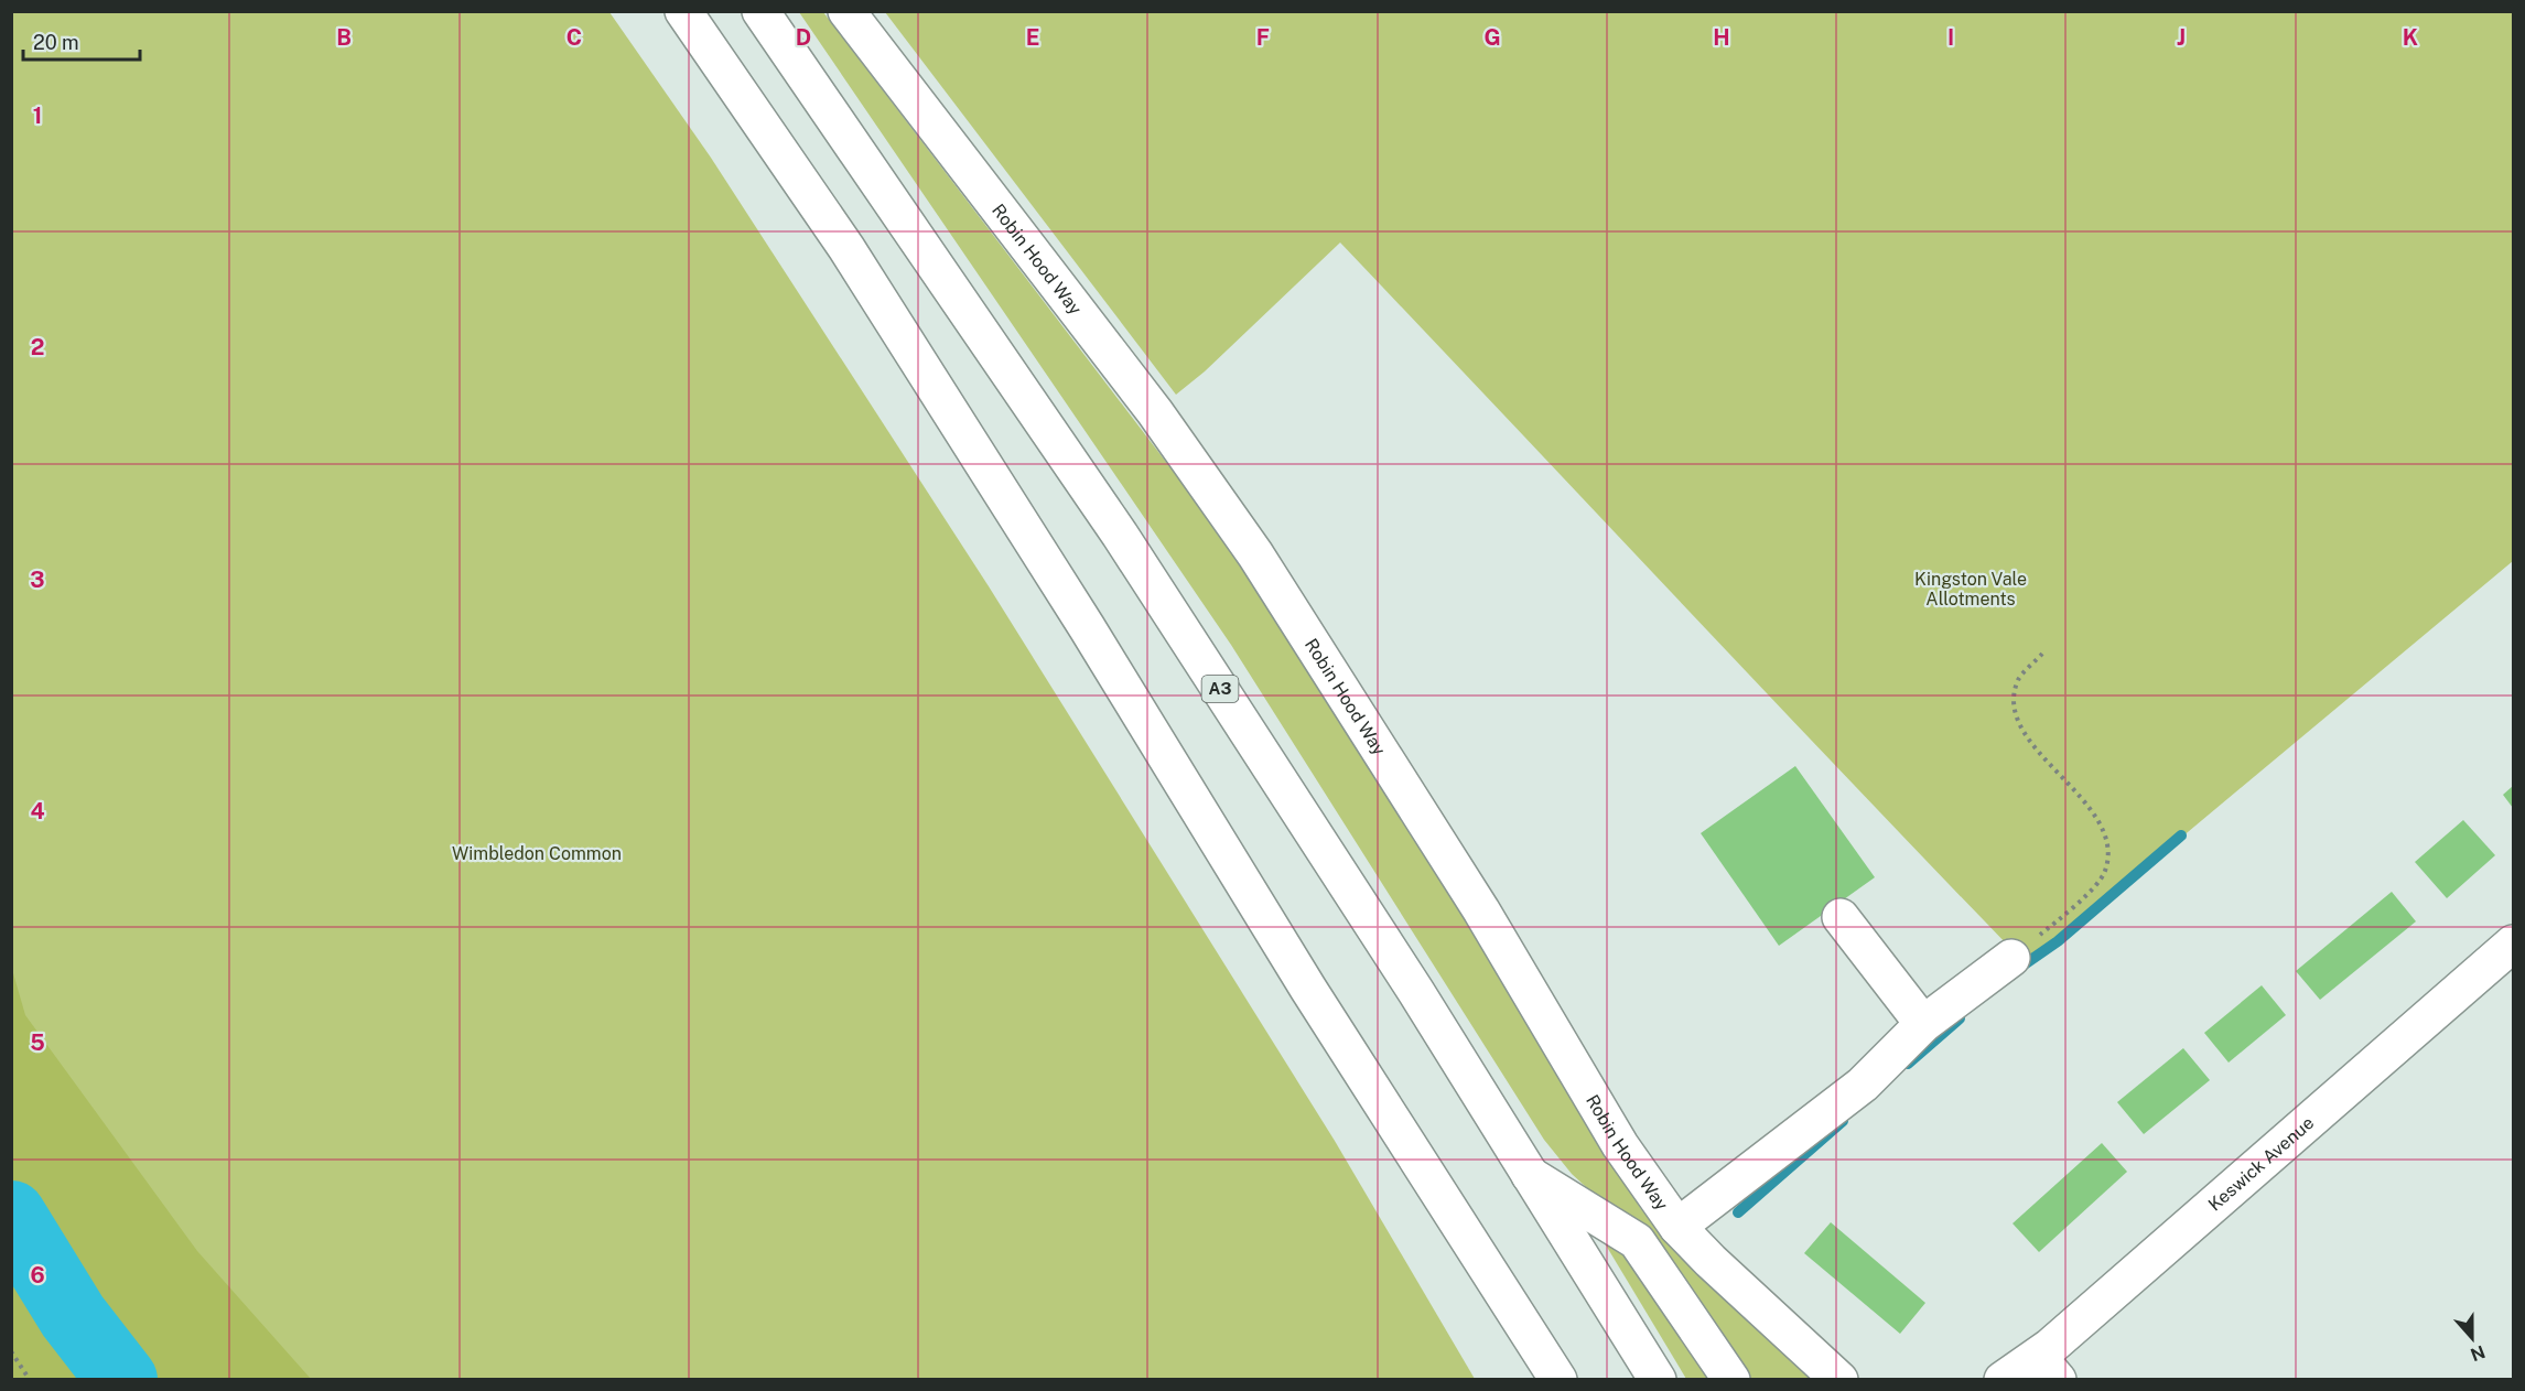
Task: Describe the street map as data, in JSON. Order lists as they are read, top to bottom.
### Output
{
  "streets": {
    "main road": ["Robin Hood Way", "A3", "Keswick Avenue"]
  },
  "parks": ["Kingston Vale Allotments", "Wimbledon Common"],
  "scale_bar": "20 m",
  "north": "bottom",
  "grid": {
    "columns": [
      "B",
      "C",
      "D",
      "E",
      "F",
      "G",
      "H",
      "I",
      "J",
      "K"
    ],
    "rows": [
      "1",
      "2",
      "3",
      "4",
      "5",
      "6"
    ]
  }
}
